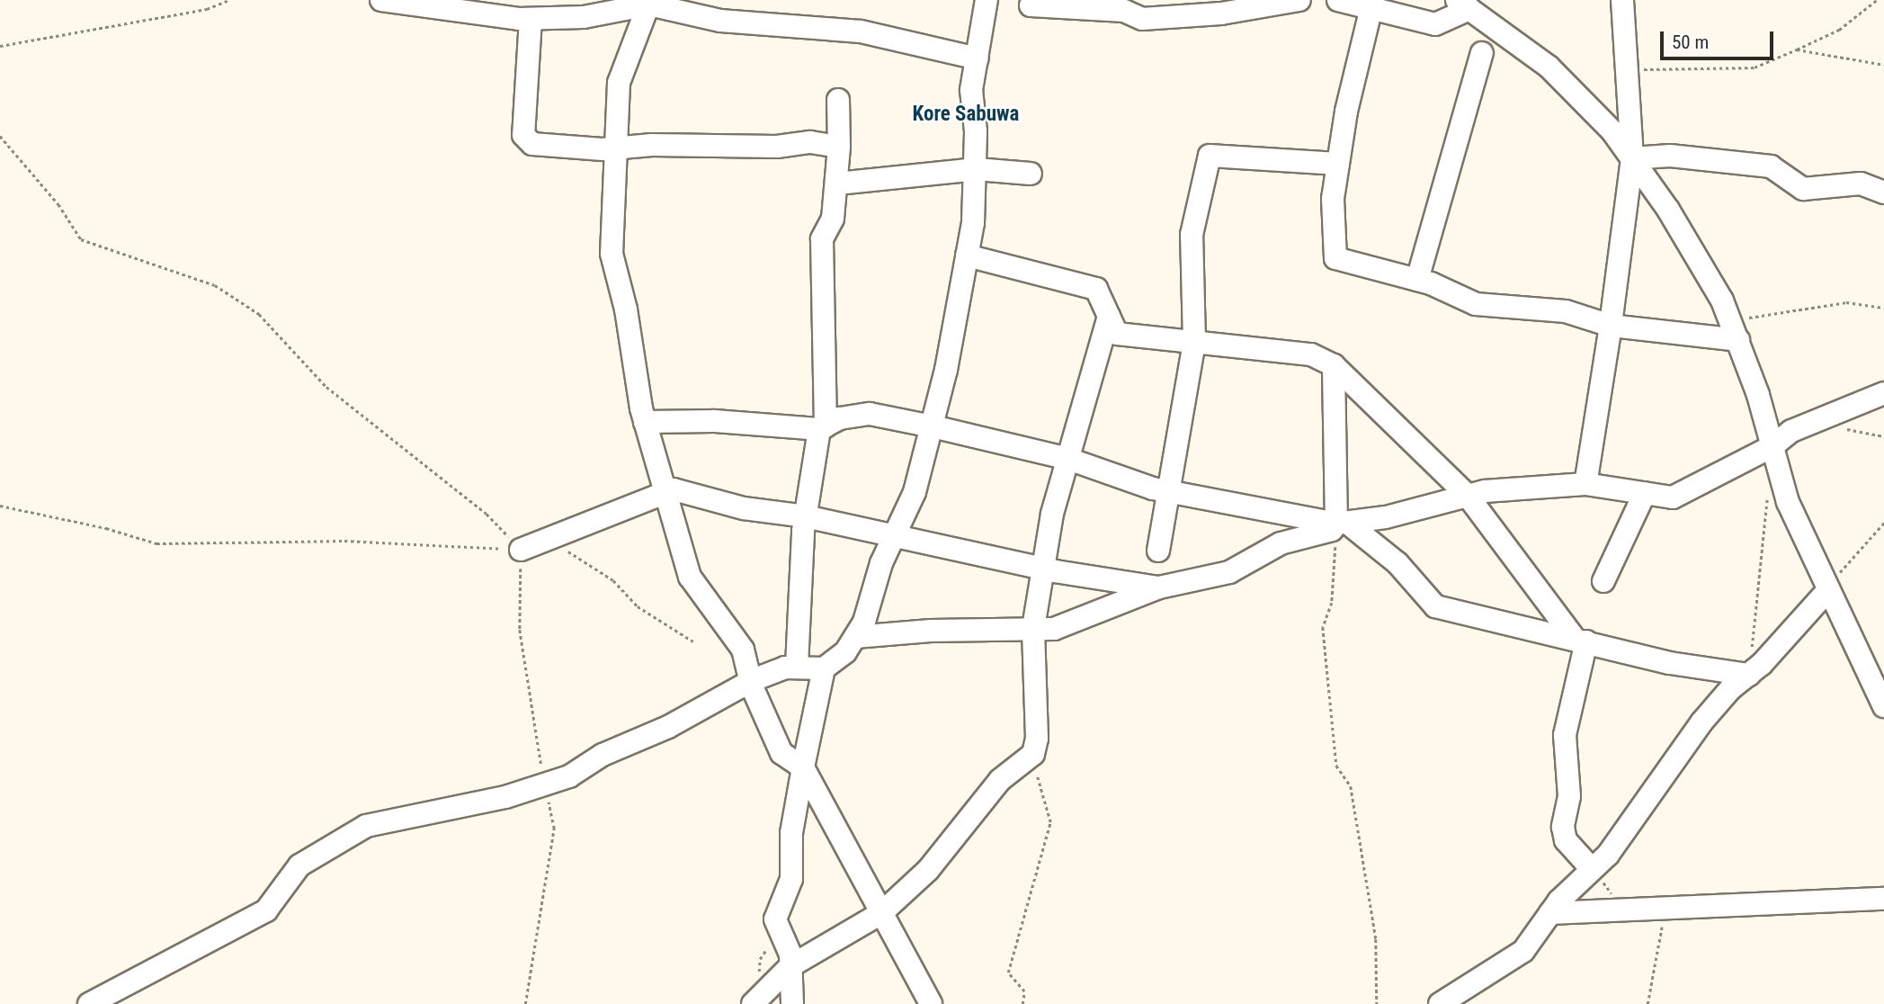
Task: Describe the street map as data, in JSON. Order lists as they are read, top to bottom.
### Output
{
  "districts": ["Kore Sabuwa"],
  "scale_bar": "50 m"
}
